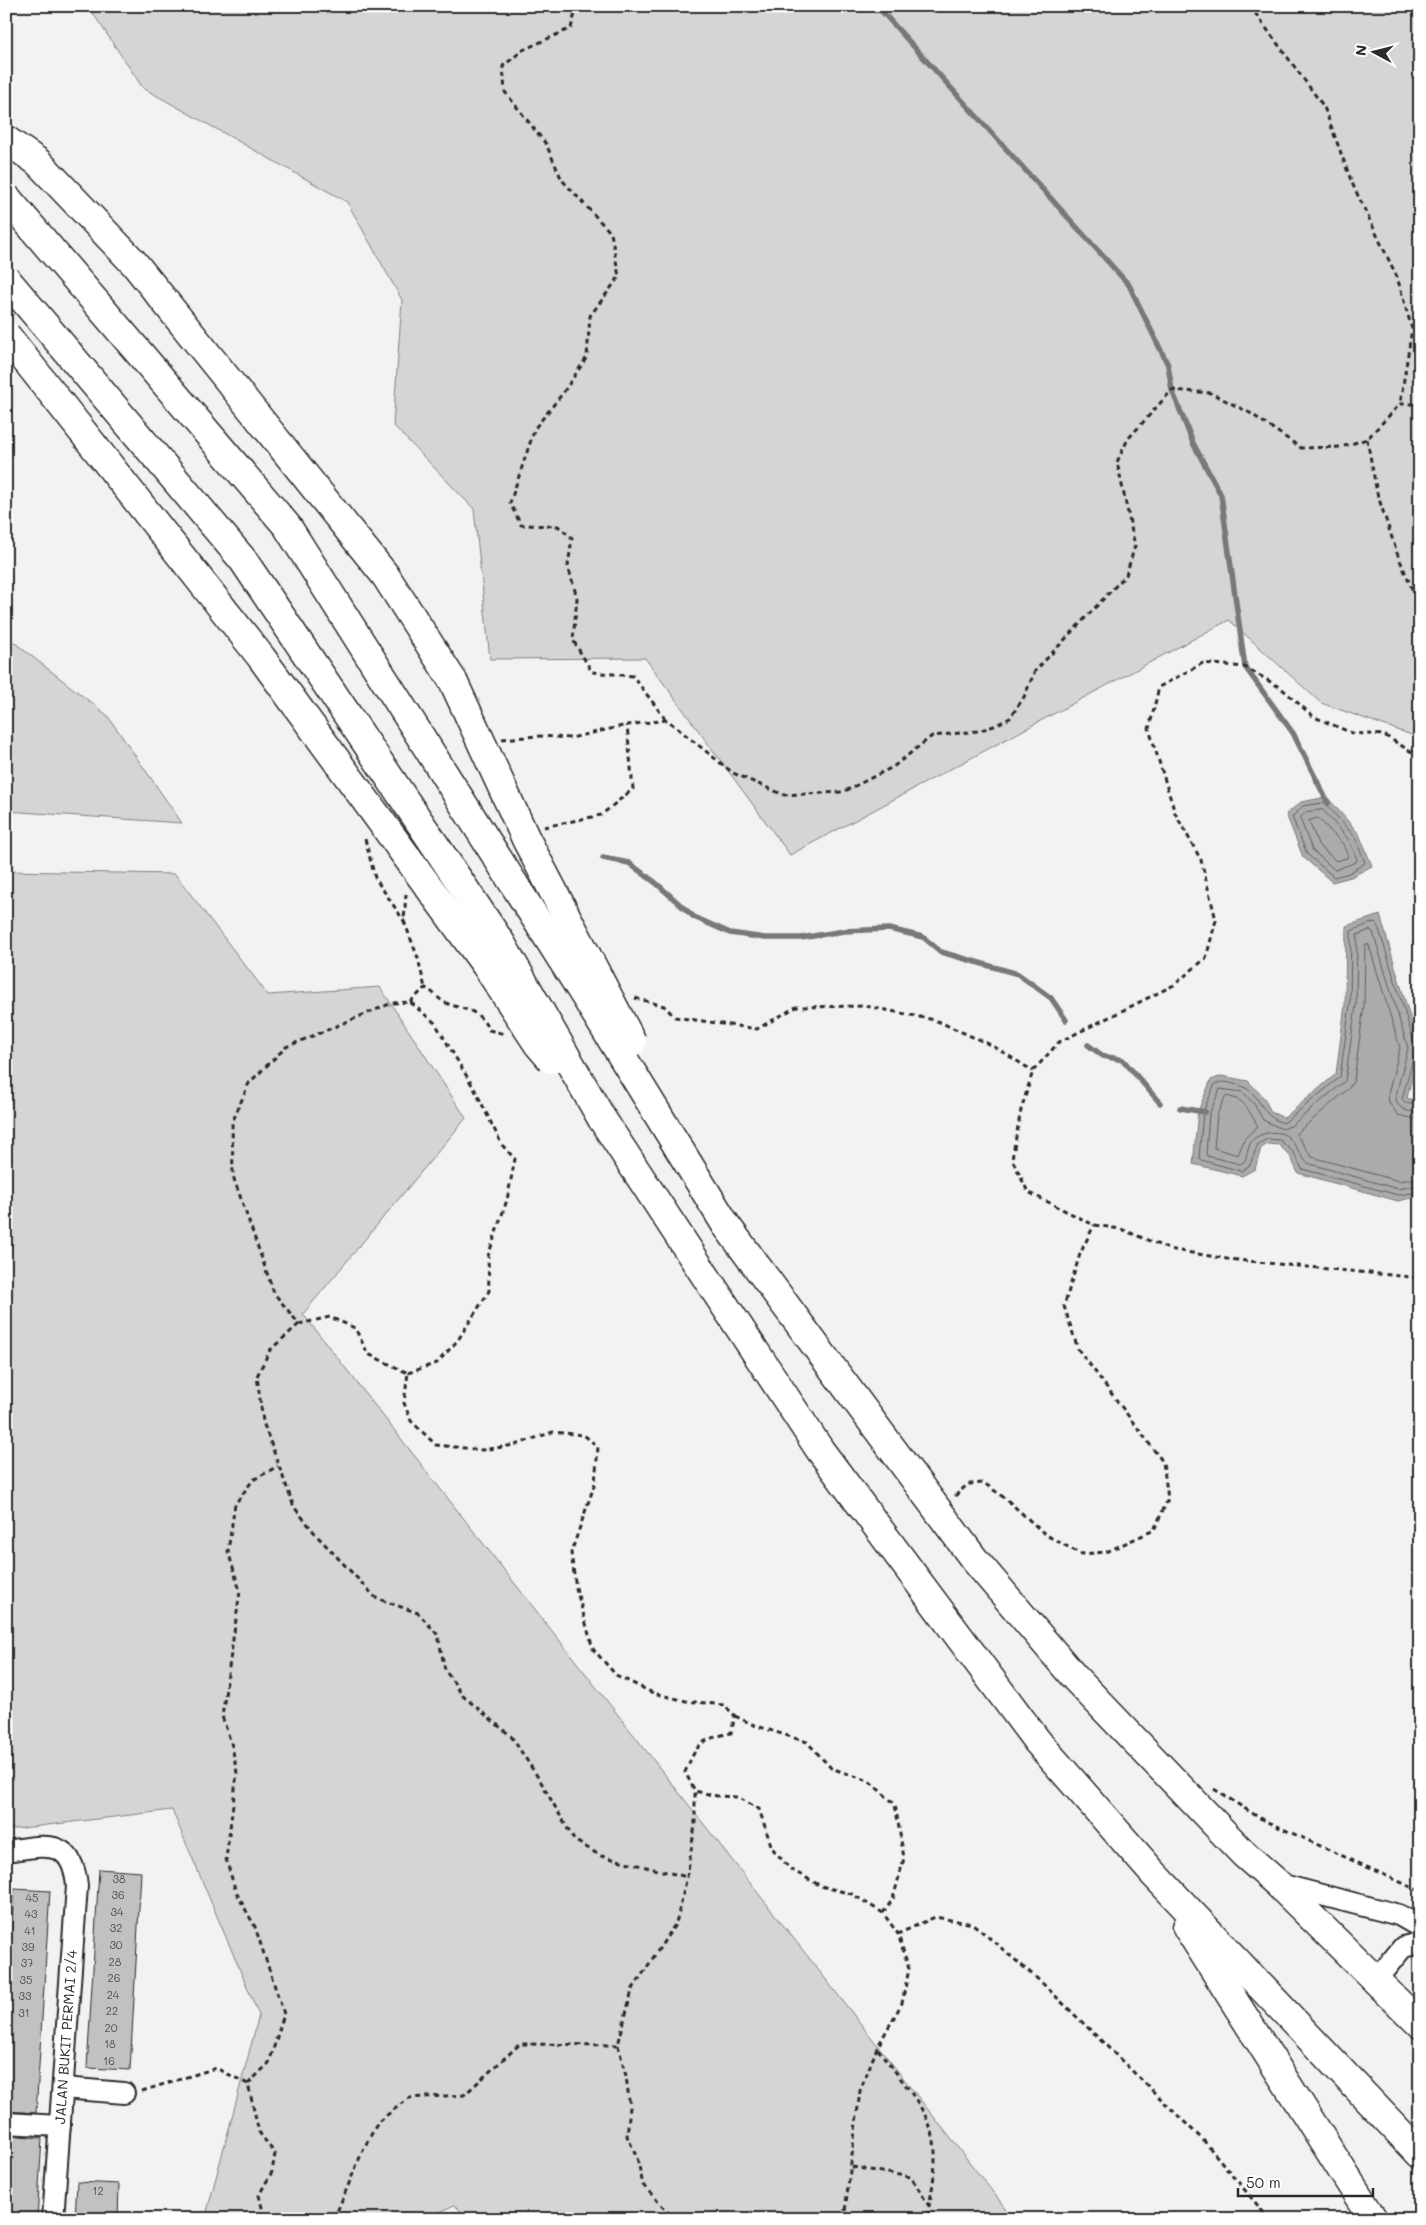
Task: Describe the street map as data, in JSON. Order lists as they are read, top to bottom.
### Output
{
  "streets": {
    "street": ["JALAN BUKIT PERMAI 2/4"]
  },
  "house_numbers": [
    "38",
    "36",
    "45",
    "34",
    "43",
    "32",
    "41",
    "30",
    "39",
    "28",
    "37",
    "26",
    "35",
    "24",
    "33",
    "22",
    "31",
    "20",
    "18",
    "16",
    "12"
  ],
  "scale_bar": "50 m",
  "north": "left"
}
